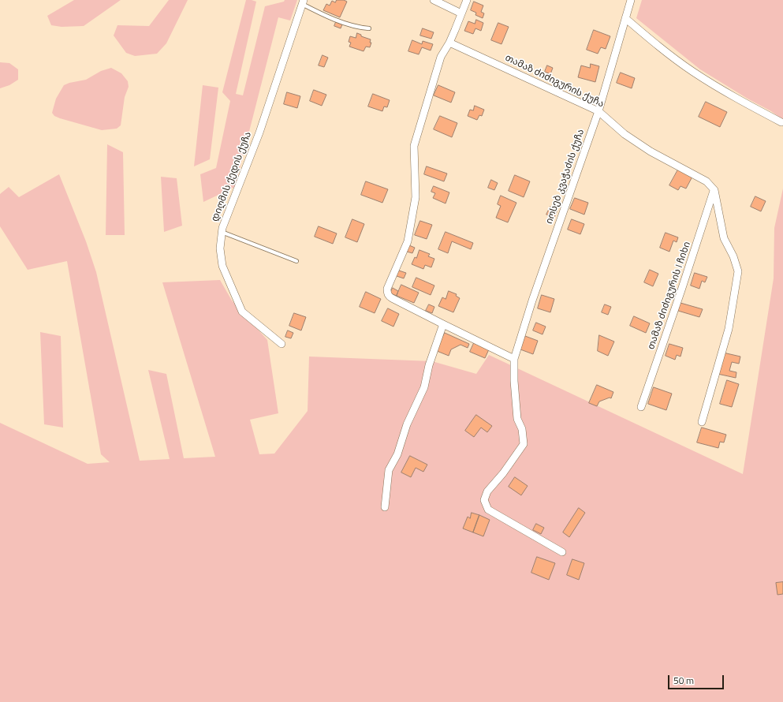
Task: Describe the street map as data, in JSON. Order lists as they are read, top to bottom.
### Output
{
  "streets": {
    "street": [
      "თამაზ ძიძიგურის ქუჩა",
      "დიღმის ქედის ქუჩა",
      "იოსებ კვაჭაძის ქუჩა",
      "თამაზ ძიძიგურის I ჩიხი"
    ]
  },
  "crossings": [
    ["თამაზ ძიძიგურის ქუჩა", "იოსებ კვაჭაძის ქუჩა"],
    ["თამაზ ძიძიგურის ქუჩა", "თამაზ ძიძიგურის I ჩიხი"]
  ],
  "scale_bar": "50 m"
}
